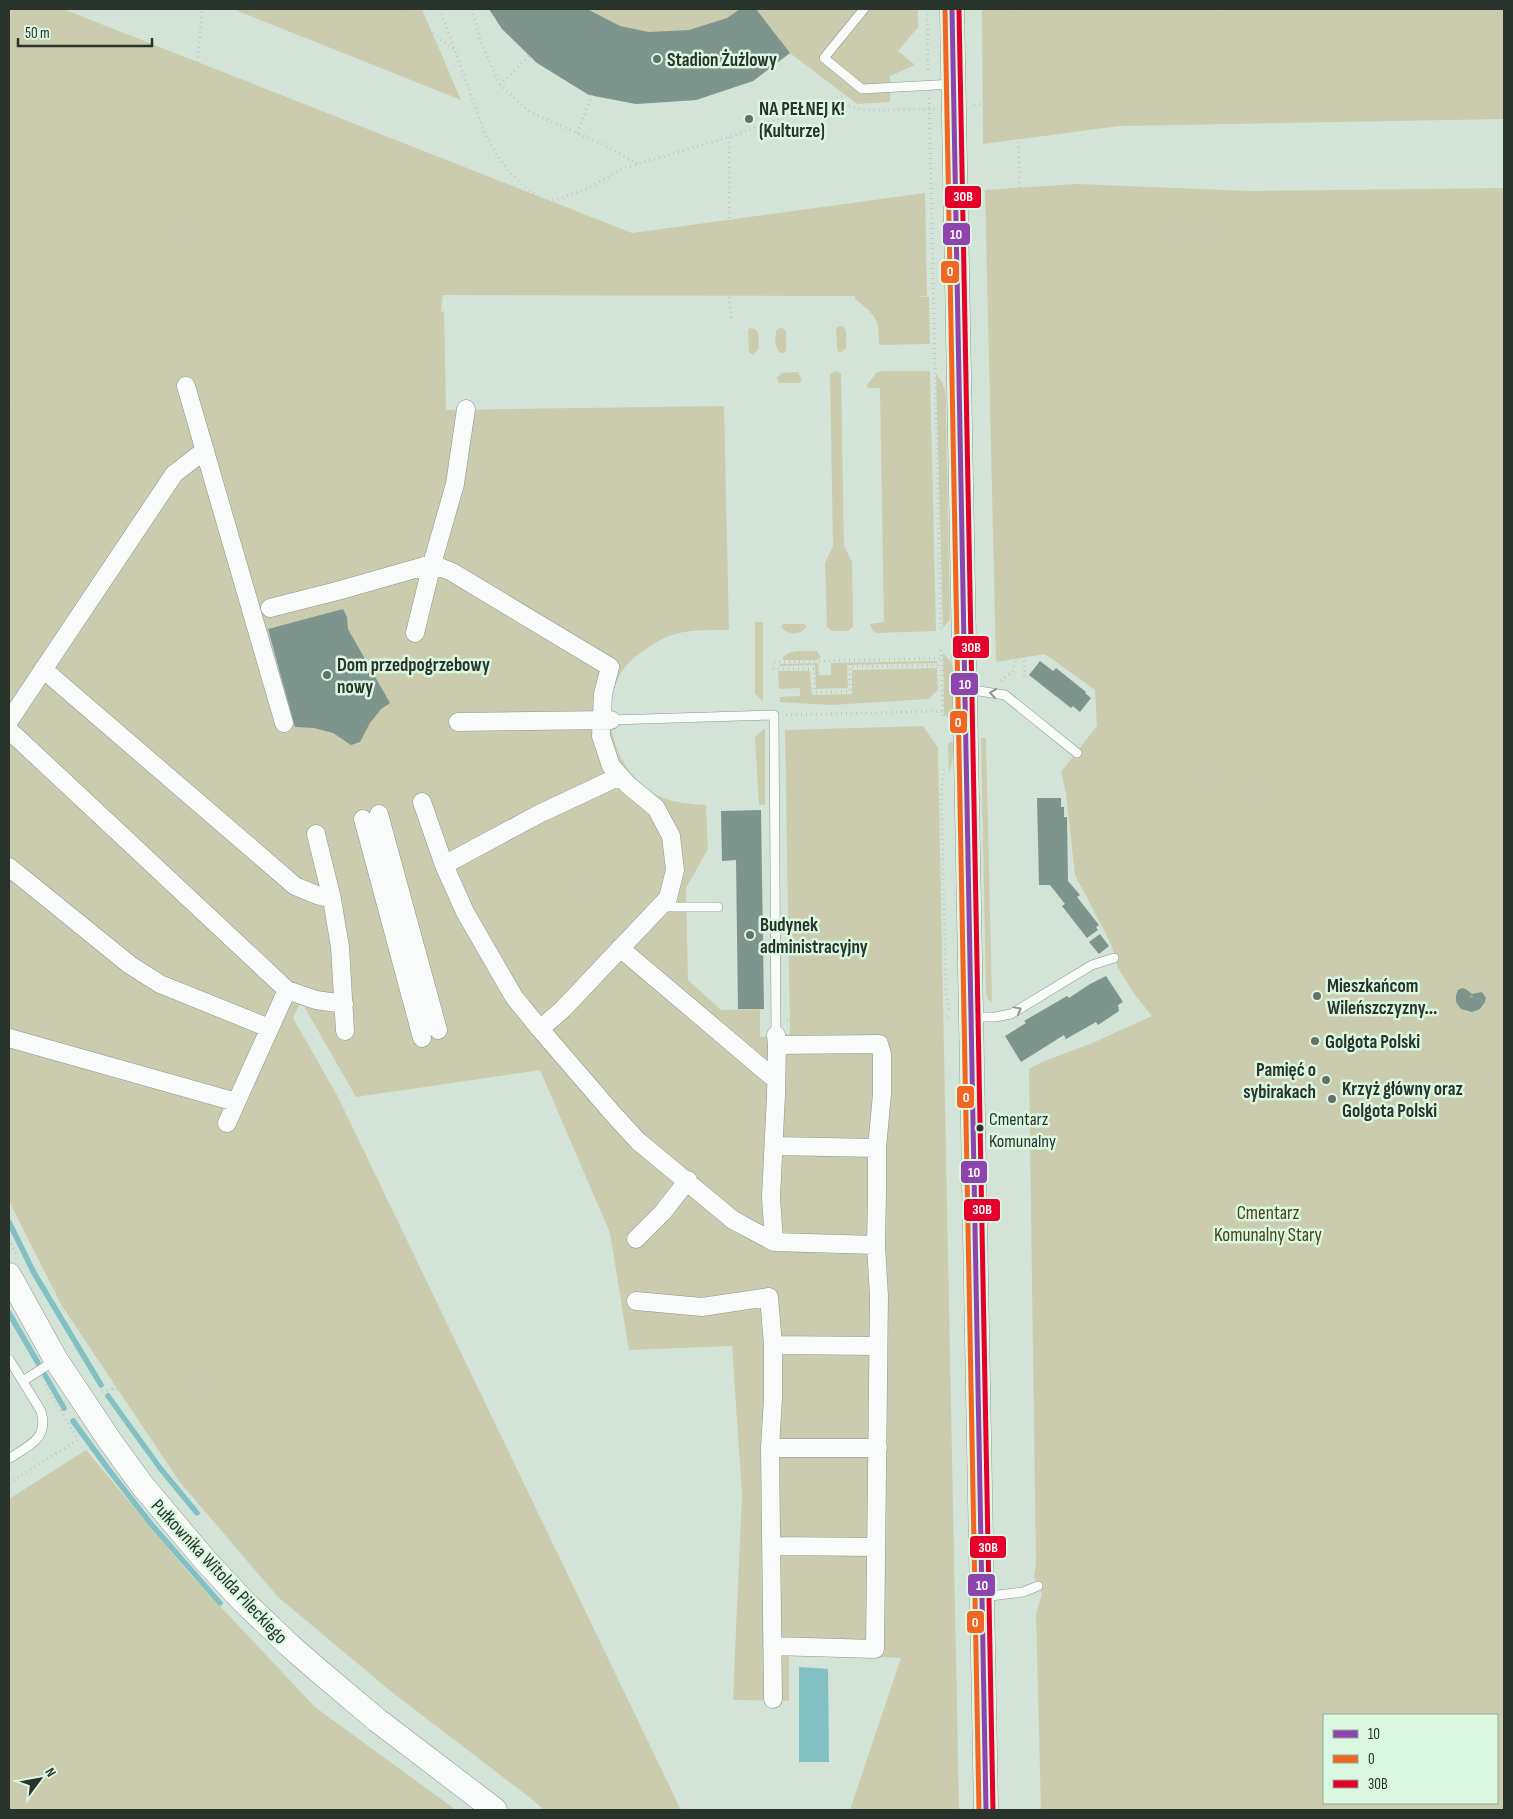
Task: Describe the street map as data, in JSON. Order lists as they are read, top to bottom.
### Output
{
  "streets": {
    "main road": ["Pułkownika Witolda Pileckiego"]
  },
  "parks": ["Cmentarz Komunalny Stary"],
  "places": [
    "Stadion Żużlowy",
    "NA PEŁNEJ K! (Kulturze)",
    "Dom przedpogrzebowy nowy",
    "Budynek administracyjny",
    "Mieszkańcom Wileńszczyzny...",
    "Golgota Polski",
    "Pamięć o sybirakach",
    "Krzyż główny oraz Golgota Polski",
    "Cmentarz Komunalny"
  ],
  "lines": ["transit line 10", "transit line 0", "transit line 30B"],
  "legend": ["10", "0", "30B"],
  "scale_bar": "50 m",
  "north": "top right"
}
